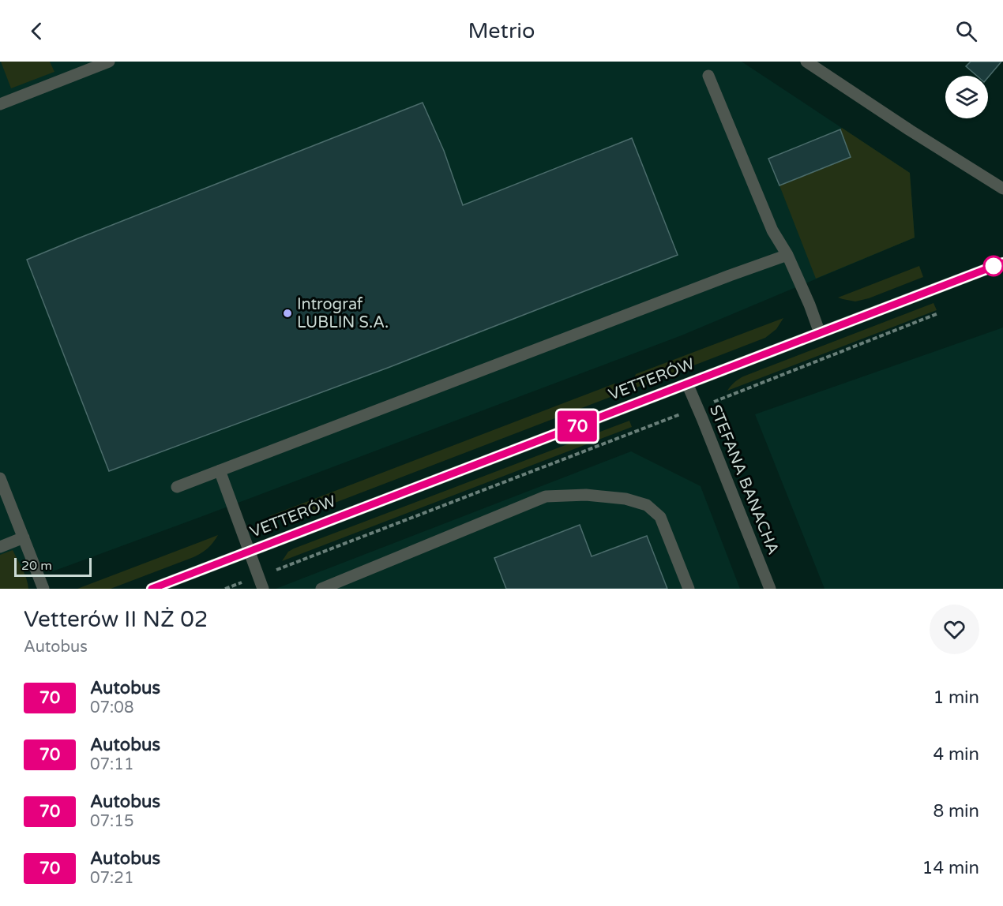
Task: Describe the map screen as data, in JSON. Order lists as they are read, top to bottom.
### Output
{
  "streets": {
    "street": ["VETTERÓW", "STEFANA BANACHA"]
  },
  "crossings": [
    ["VETTERÓW", "STEFANA BANACHA"]
  ],
  "places": ["Intrograf LUBLIN S.A."],
  "lines": ["bus line 70"],
  "scale_bar": "20 m",
  "page": {
    "header": "Metrio",
    "on_map": "70",
    "scale": "20 m",
    "heading": ["Vetterów II NŻ 02", "Autobus"],
    "list": [
      {
        "mark": "70",
        "name": "Autobus",
        "note": "07:08",
        "value": "1 min"
      },
      {
        "mark": "70",
        "name": "Autobus",
        "note": "07:11",
        "value": "4 min"
      },
      {
        "mark": "70",
        "name": "Autobus",
        "note": "07:15",
        "value": "8 min"
      },
      {
        "mark": "70",
        "name": "Autobus",
        "note": "07:21",
        "value": "14 min"
      }
    ]
  }
}
